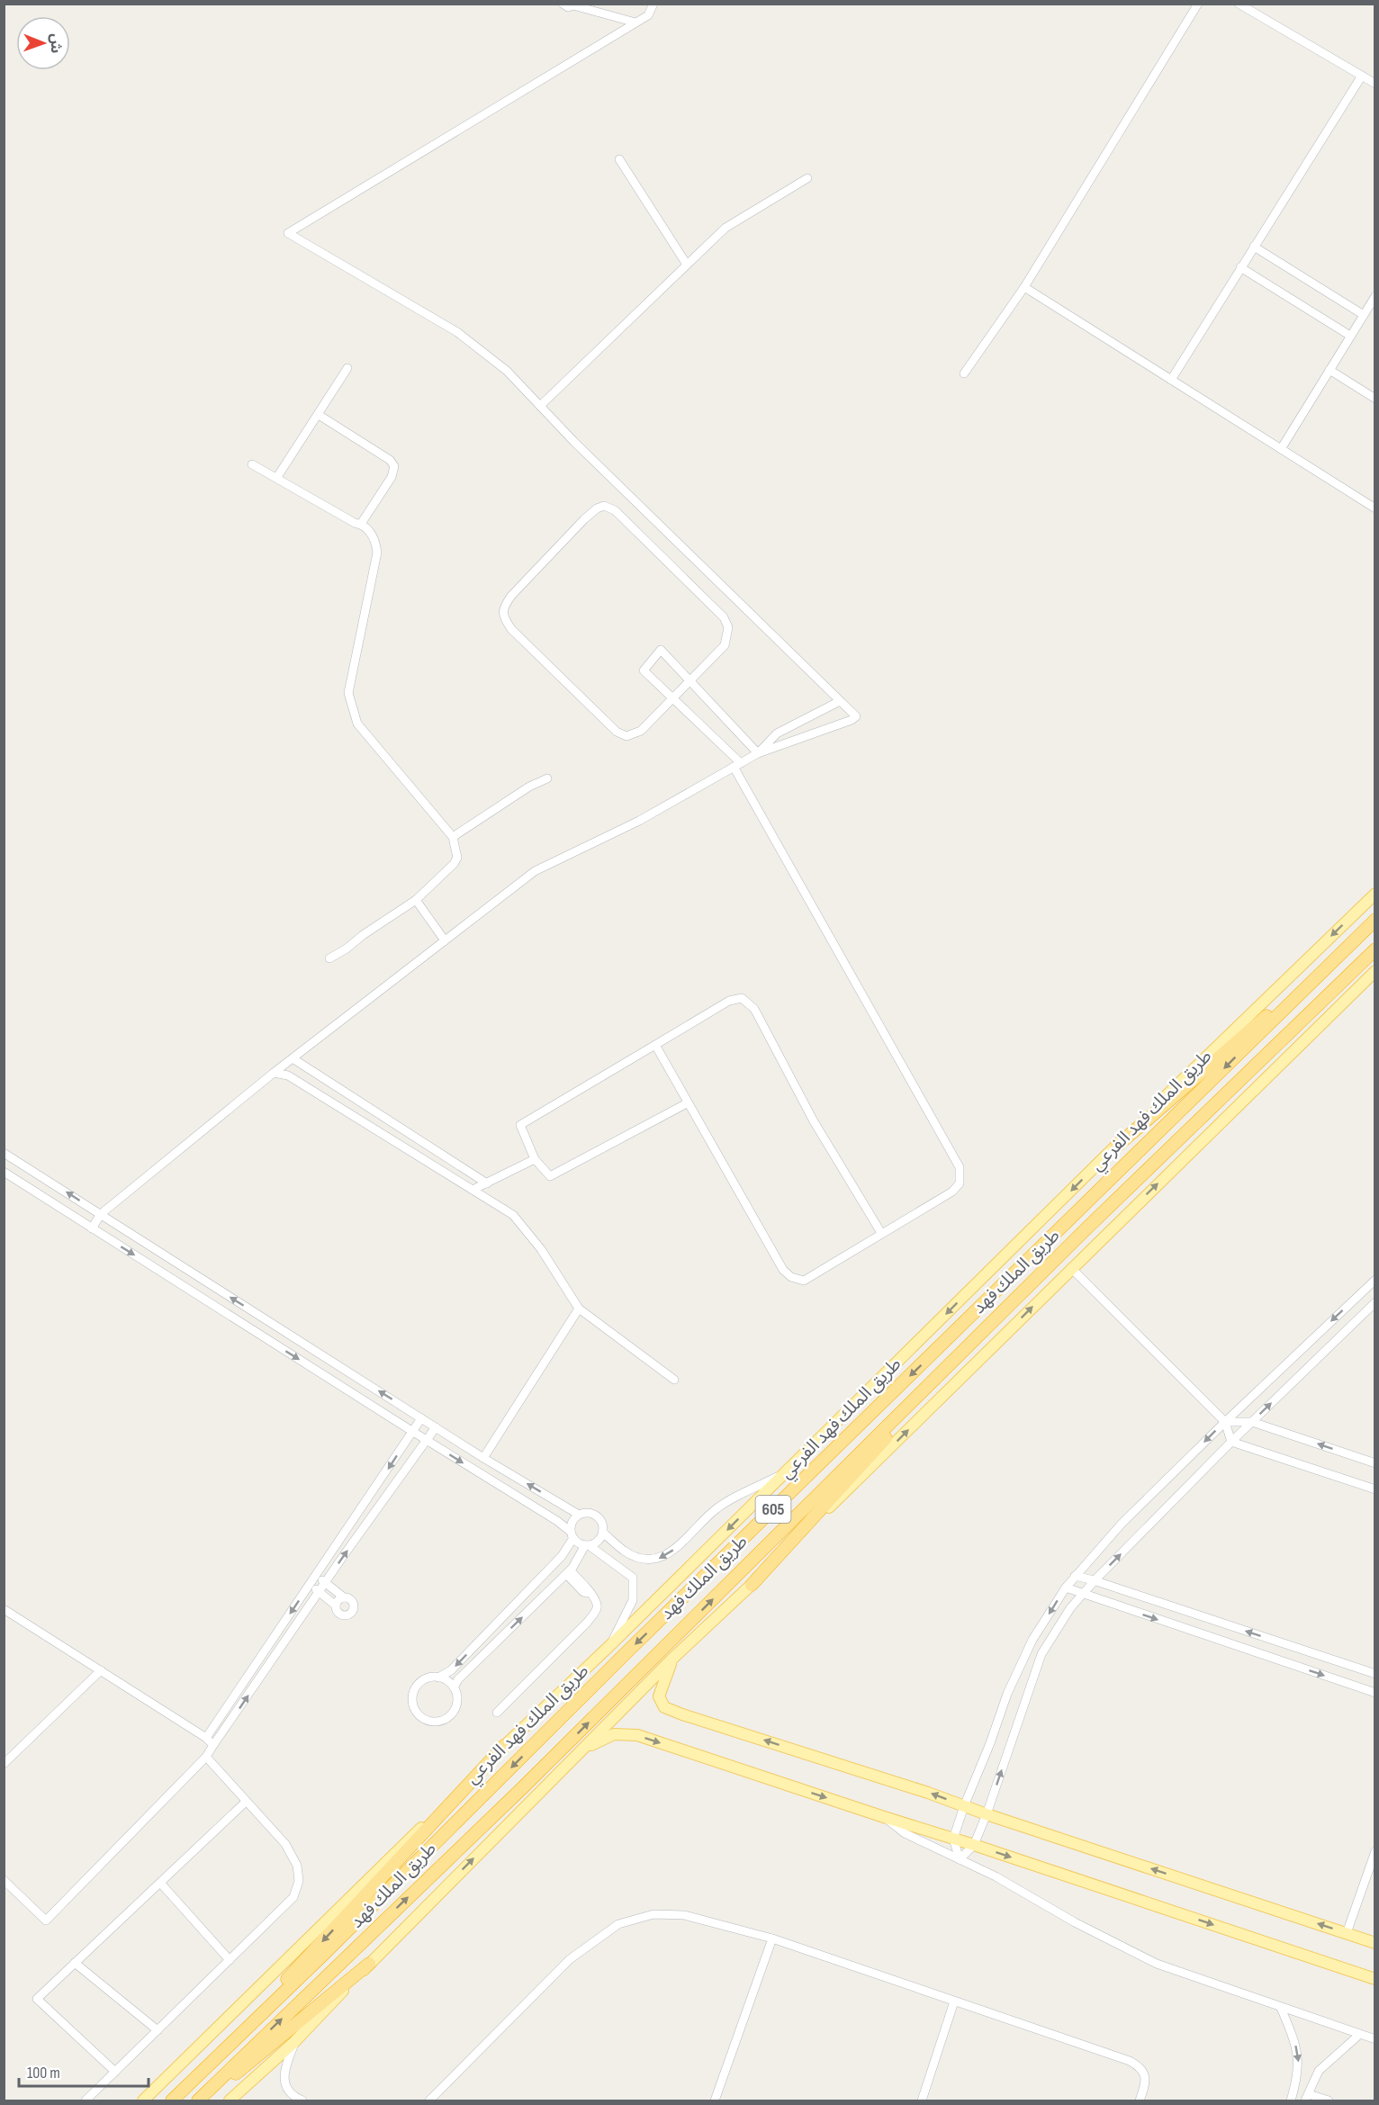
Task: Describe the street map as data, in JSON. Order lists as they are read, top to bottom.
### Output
{
  "streets": {
    "highway": ["طريق الملك فهد", "605"],
    "main road": ["طريق الملك فهد الفرعي"]
  },
  "scale_bar": "100 m",
  "north": "right"
}
